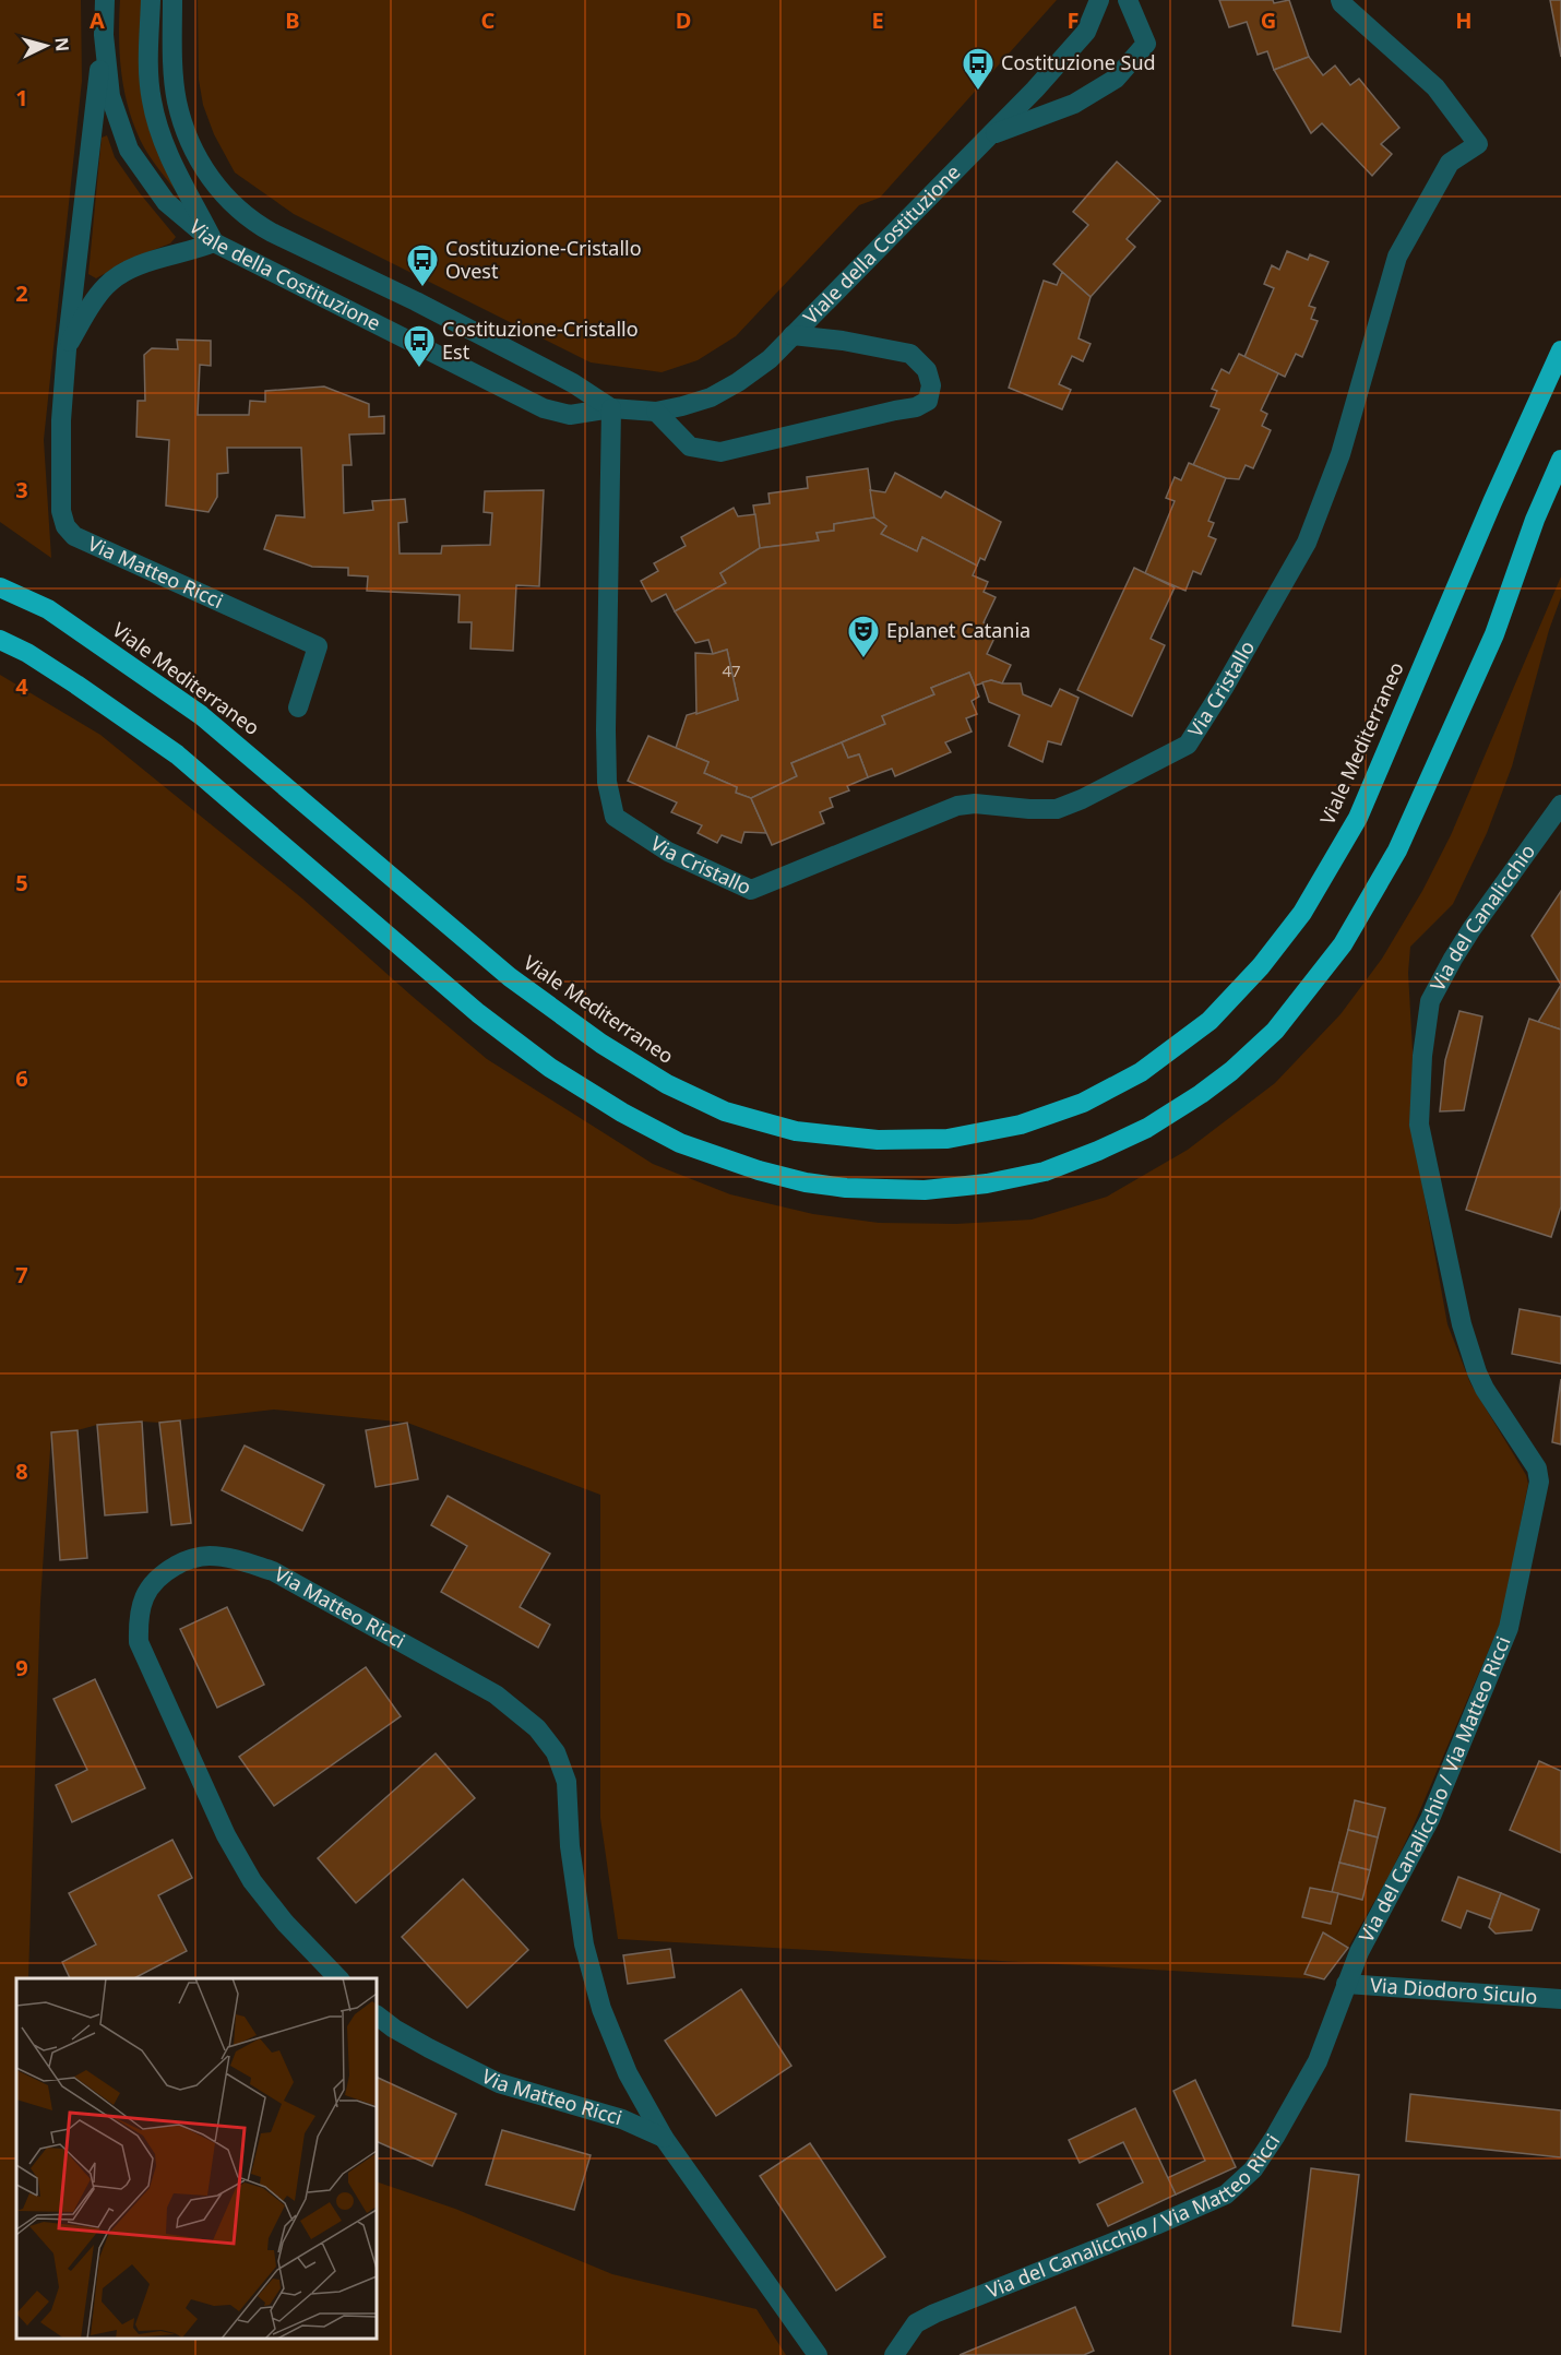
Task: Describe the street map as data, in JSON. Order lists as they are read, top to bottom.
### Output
{
  "streets": {
    "highway": ["Viale Mediterraneo"],
    "street": [
      "Viale della Costituzione",
      "Via Matteo Ricci",
      "Via Cristallo",
      "Via del Canalicchio",
      "Via del Canalicchio / Via Matteo Ricci",
      "Via Diodoro Siculo"
    ]
  },
  "crossings": [
    ["Viale della Costituzione", "Via Cristallo"],
    ["Via del Canalicchio", "Via del Canalicchio / Via Matteo Ricci"],
    ["Via del Canalicchio / Via Matteo Ricci", "Via Diodoro Siculo"]
  ],
  "places": {
    "bus stop": ["Costituzione Sud", "Costituzione-Cristallo Ovest", "Costituzione-Cristallo Est"],
    "theatre": ["Eplanet Catania"]
  },
  "house_numbers": ["47"],
  "north": "right",
  "grid": {
    "columns": [
      "A",
      "B",
      "C",
      "D",
      "E",
      "F",
      "G",
      "H"
    ],
    "rows": [
      "1",
      "2",
      "3",
      "4",
      "5",
      "6",
      "7",
      "8",
      "9"
    ]
  }
}
